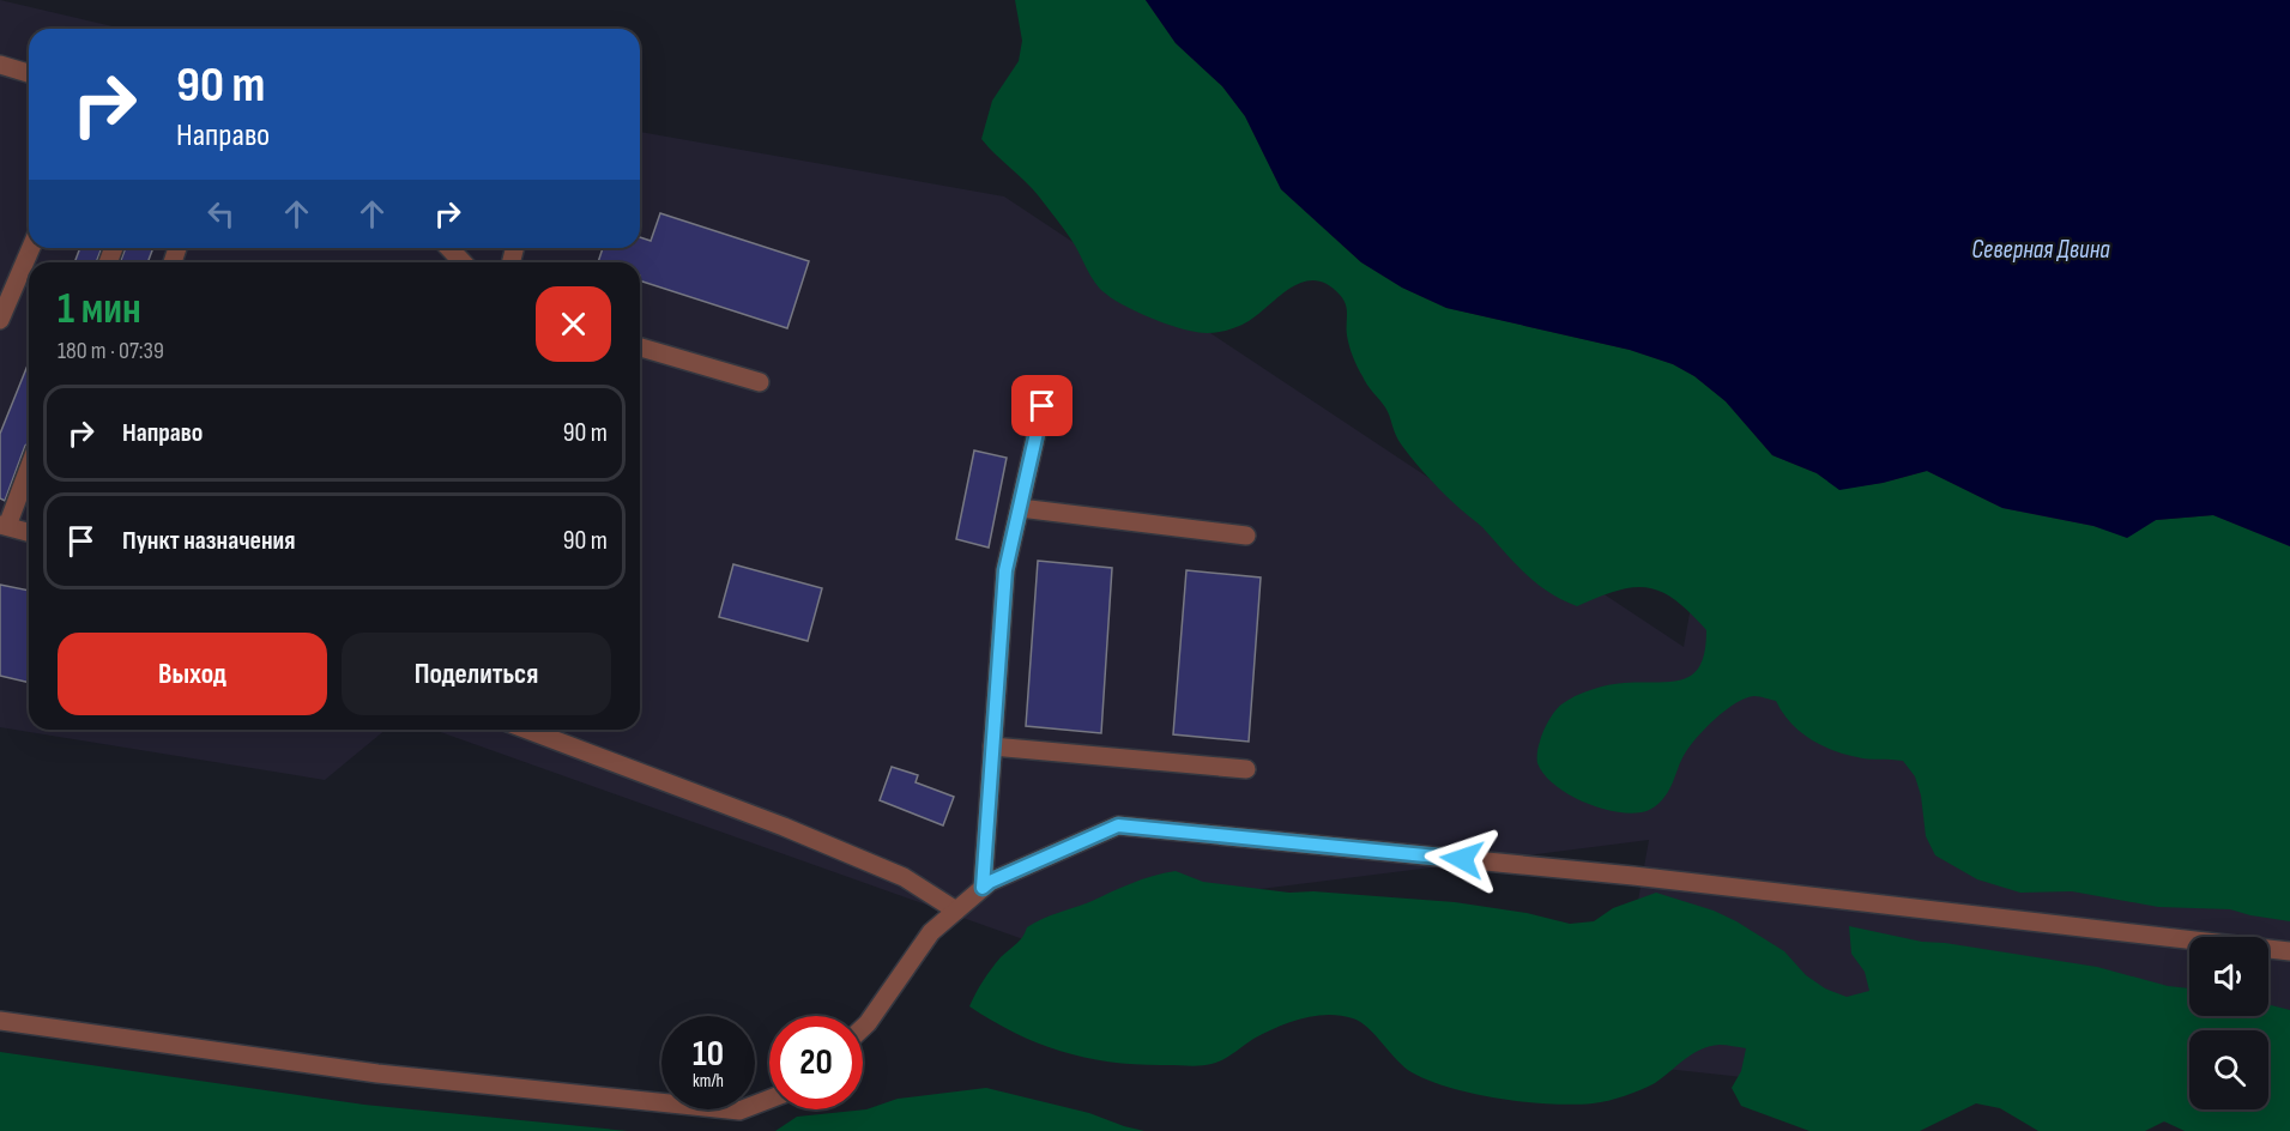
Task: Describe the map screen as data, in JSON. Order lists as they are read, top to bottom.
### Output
{
  "water": ["Северная Двина"],
  "page": {
    "turn": ["90 m", "Направо"],
    "heading": ["1 мин", "180 m · 07:39"],
    "list": [
      {
        "name": "Направо",
        "value": "90 m"
      },
      {
        "name": "Пункт назначения",
        "value": "90 m"
      }
    ],
    "buttons": ["Выход", "Поделиться"],
    "speed": "10 km/h",
    "limit": "20"
  }
}
